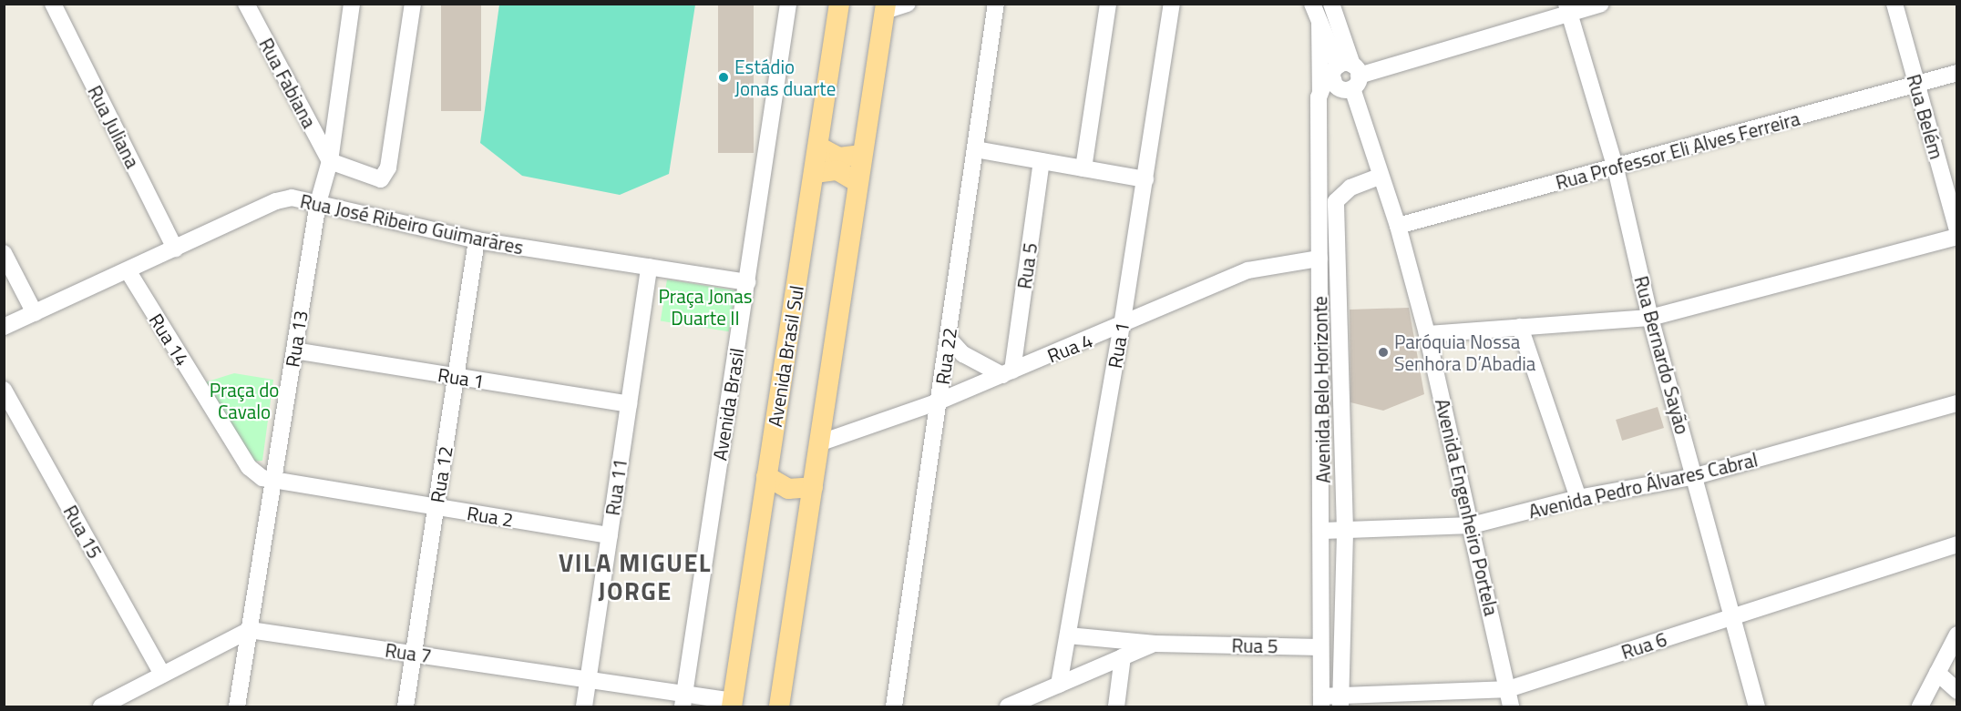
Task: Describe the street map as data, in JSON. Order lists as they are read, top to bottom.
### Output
{
  "streets": {
    "main road": ["Avenida Brasil Sul"],
    "street": [
      "Rua Fabiana",
      "Rua Belém",
      "Rua Juliana",
      "Rua Professor Eli Alves Ferreira",
      "Rua José Ribeiro Guimarãres",
      "Rua 5",
      "Rua 13",
      "Rua 14",
      "Rua 1",
      "Rua 4",
      "Rua Bernardo Sayão",
      "Rua 22",
      "Avenida Belo Horizonte",
      "Avenida Brasil",
      "Rua 12",
      "Avenida Pedro Álvares Cabral",
      "Rua 11",
      "Avenida Engenheiro Portela",
      "Rua 2",
      "Rua 15",
      "Rua 6",
      "Rua 7"
    ]
  },
  "crossings": [
    ["Rua Fabiana", "Rua 13"],
    ["Rua Belém", "Rua Professor Eli Alves Ferreira"],
    ["Rua Juliana", "Rua José Ribeiro Guimarãres"],
    ["Rua Professor Eli Alves Ferreira", "Rua Bernardo Sayão"],
    ["Rua Professor Eli Alves Ferreira", "Avenida Engenheiro Portela"],
    ["Rua José Ribeiro Guimarãres", "Rua 13"],
    ["Rua José Ribeiro Guimarãres", "Rua 14"],
    ["Rua José Ribeiro Guimarãres", "Avenida Brasil"],
    ["Rua José Ribeiro Guimarãres", "Rua 12"],
    ["Rua José Ribeiro Guimarãres", "Rua 11"],
    ["Rua 5", "Rua 1"],
    ["Rua 5", "Rua 4"],
    ["Rua 5", "Avenida Belo Horizonte"],
    ["Rua 13", "Rua 14"],
    ["Rua 13", "Rua 1"],
    ["Rua 13", "Rua 2"],
    ["Rua 13", "Rua 7"],
    ["Rua 14", "Rua 2"],
    ["Rua 1", "Rua 4"],
    ["Rua 1", "Rua 12"],
    ["Rua 1", "Rua 11"],
    ["Rua 4", "Rua 22"],
    ["Rua 4", "Avenida Belo Horizonte"],
    ["Rua Bernardo Sayão", "Avenida Pedro Álvares Cabral"],
    ["Rua Bernardo Sayão", "Rua 6"],
    ["Avenida Brasil Sul", "Rua 7"],
    ["Avenida Belo Horizonte", "Avenida Pedro Álvares Cabral"],
    ["Avenida Belo Horizonte", "Avenida Engenheiro Portela"],
    ["Avenida Belo Horizonte", "Rua 6"],
    ["Avenida Brasil", "Rua 7"],
    ["Rua 12", "Rua 2"],
    ["Rua 12", "Rua 7"],
    ["Avenida Pedro Álvares Cabral", "Avenida Engenheiro Portela"],
    ["Rua 11", "Rua 2"],
    ["Rua 11", "Rua 7"],
    ["Avenida Engenheiro Portela", "Rua 6"]
  ],
  "districts": ["VILA MIGUEL JORGE"],
  "parks": ["Praça Jonas Duarte II", "Praça do Cavalo"],
  "places": ["Estádio Jonas duarte", "Paróquia Nossa Senhora D’Abadia"]
}
